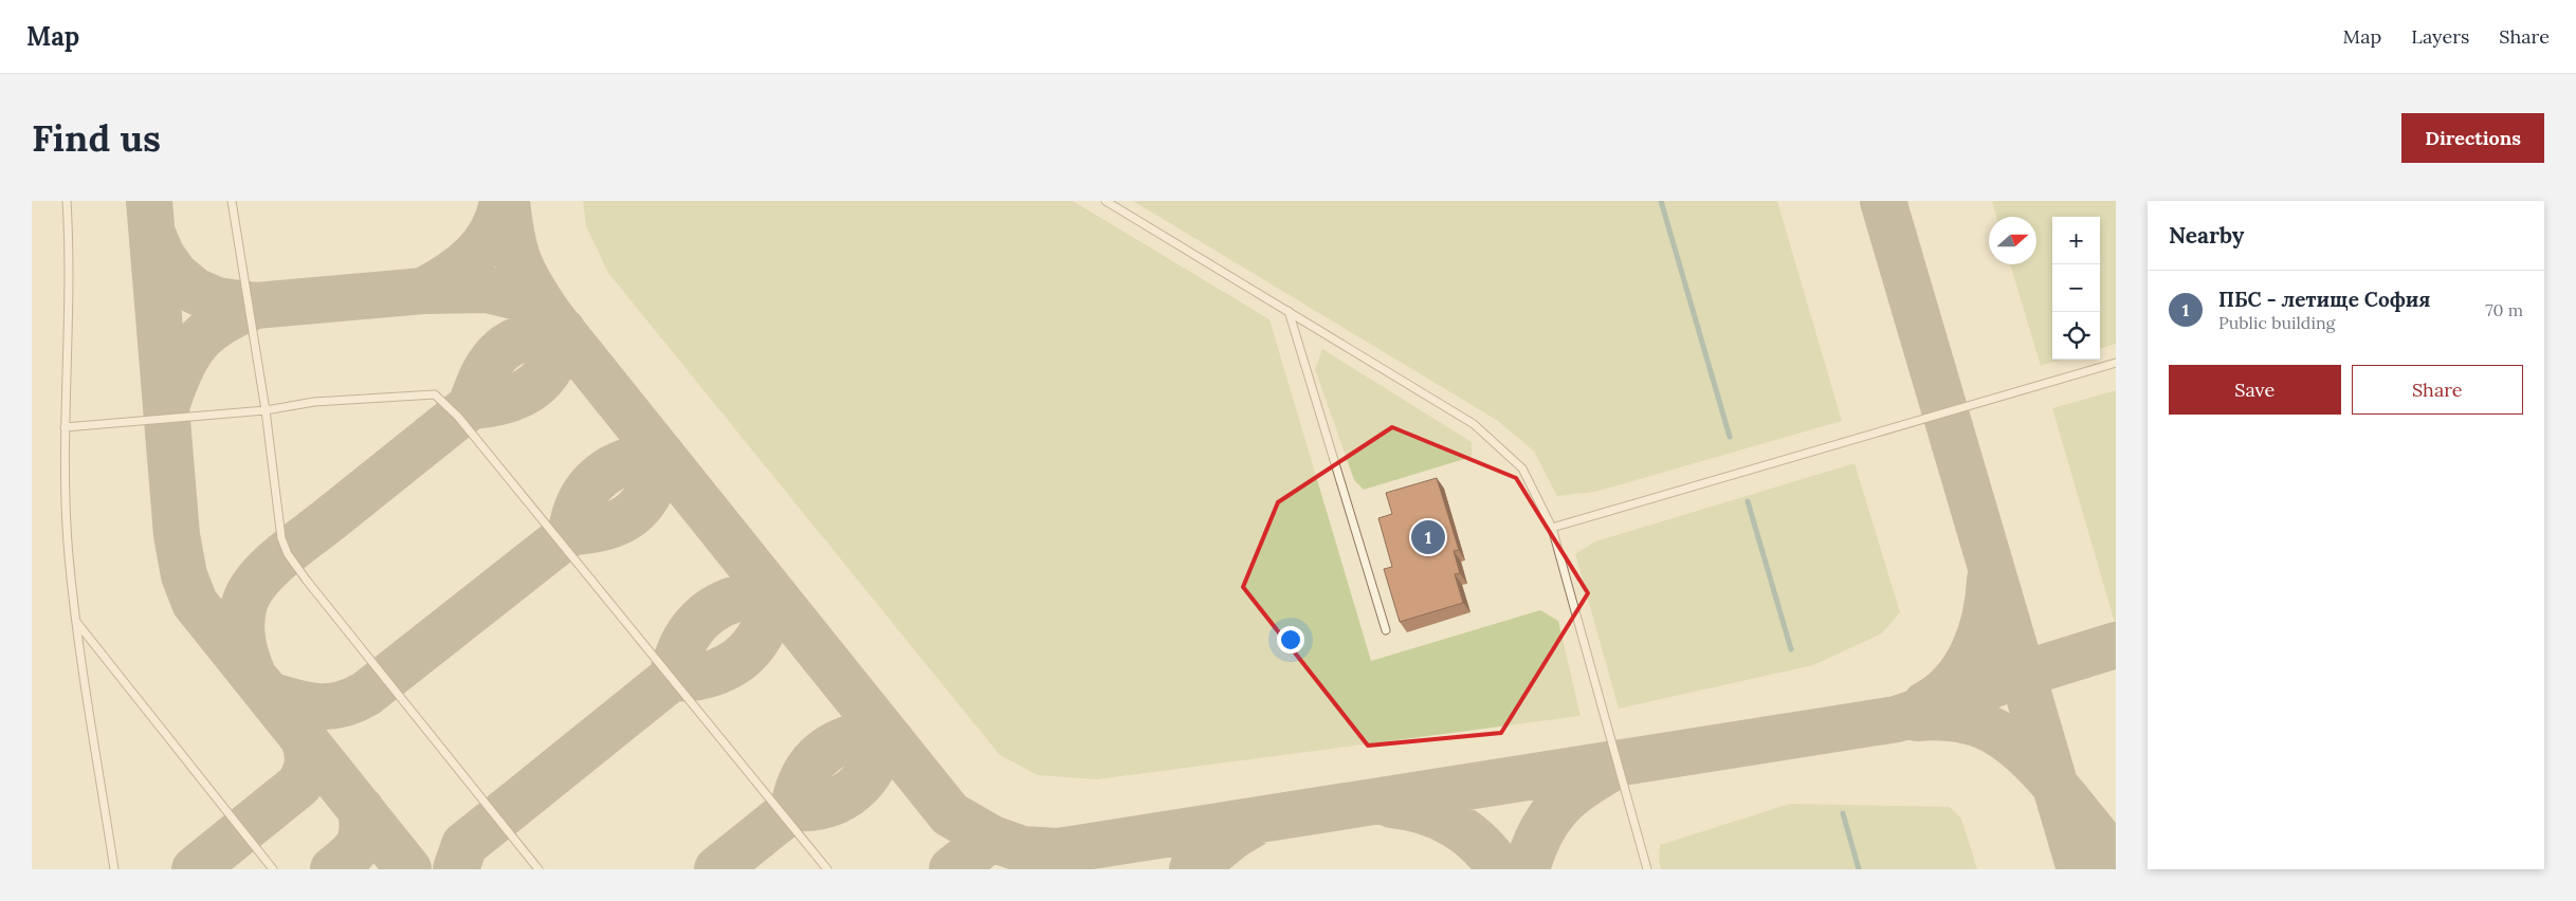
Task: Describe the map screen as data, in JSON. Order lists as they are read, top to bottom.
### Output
{
  "north": "right",
  "page": {
    "header": "Map",
    "nav": ["Map", "Layers", "Share"],
    "buttons": [
      "Directions",
      ["Save", "Share"]
    ],
    "title": "Find us",
    "heading": "Nearby",
    "map_buttons": ["+", "−"],
    "list": [
      {
        "mark": "1",
        "name": "ПБС - летище София",
        "note": "Public building",
        "value": "70 m"
      }
    ],
    "pins": "1"
  }
}
